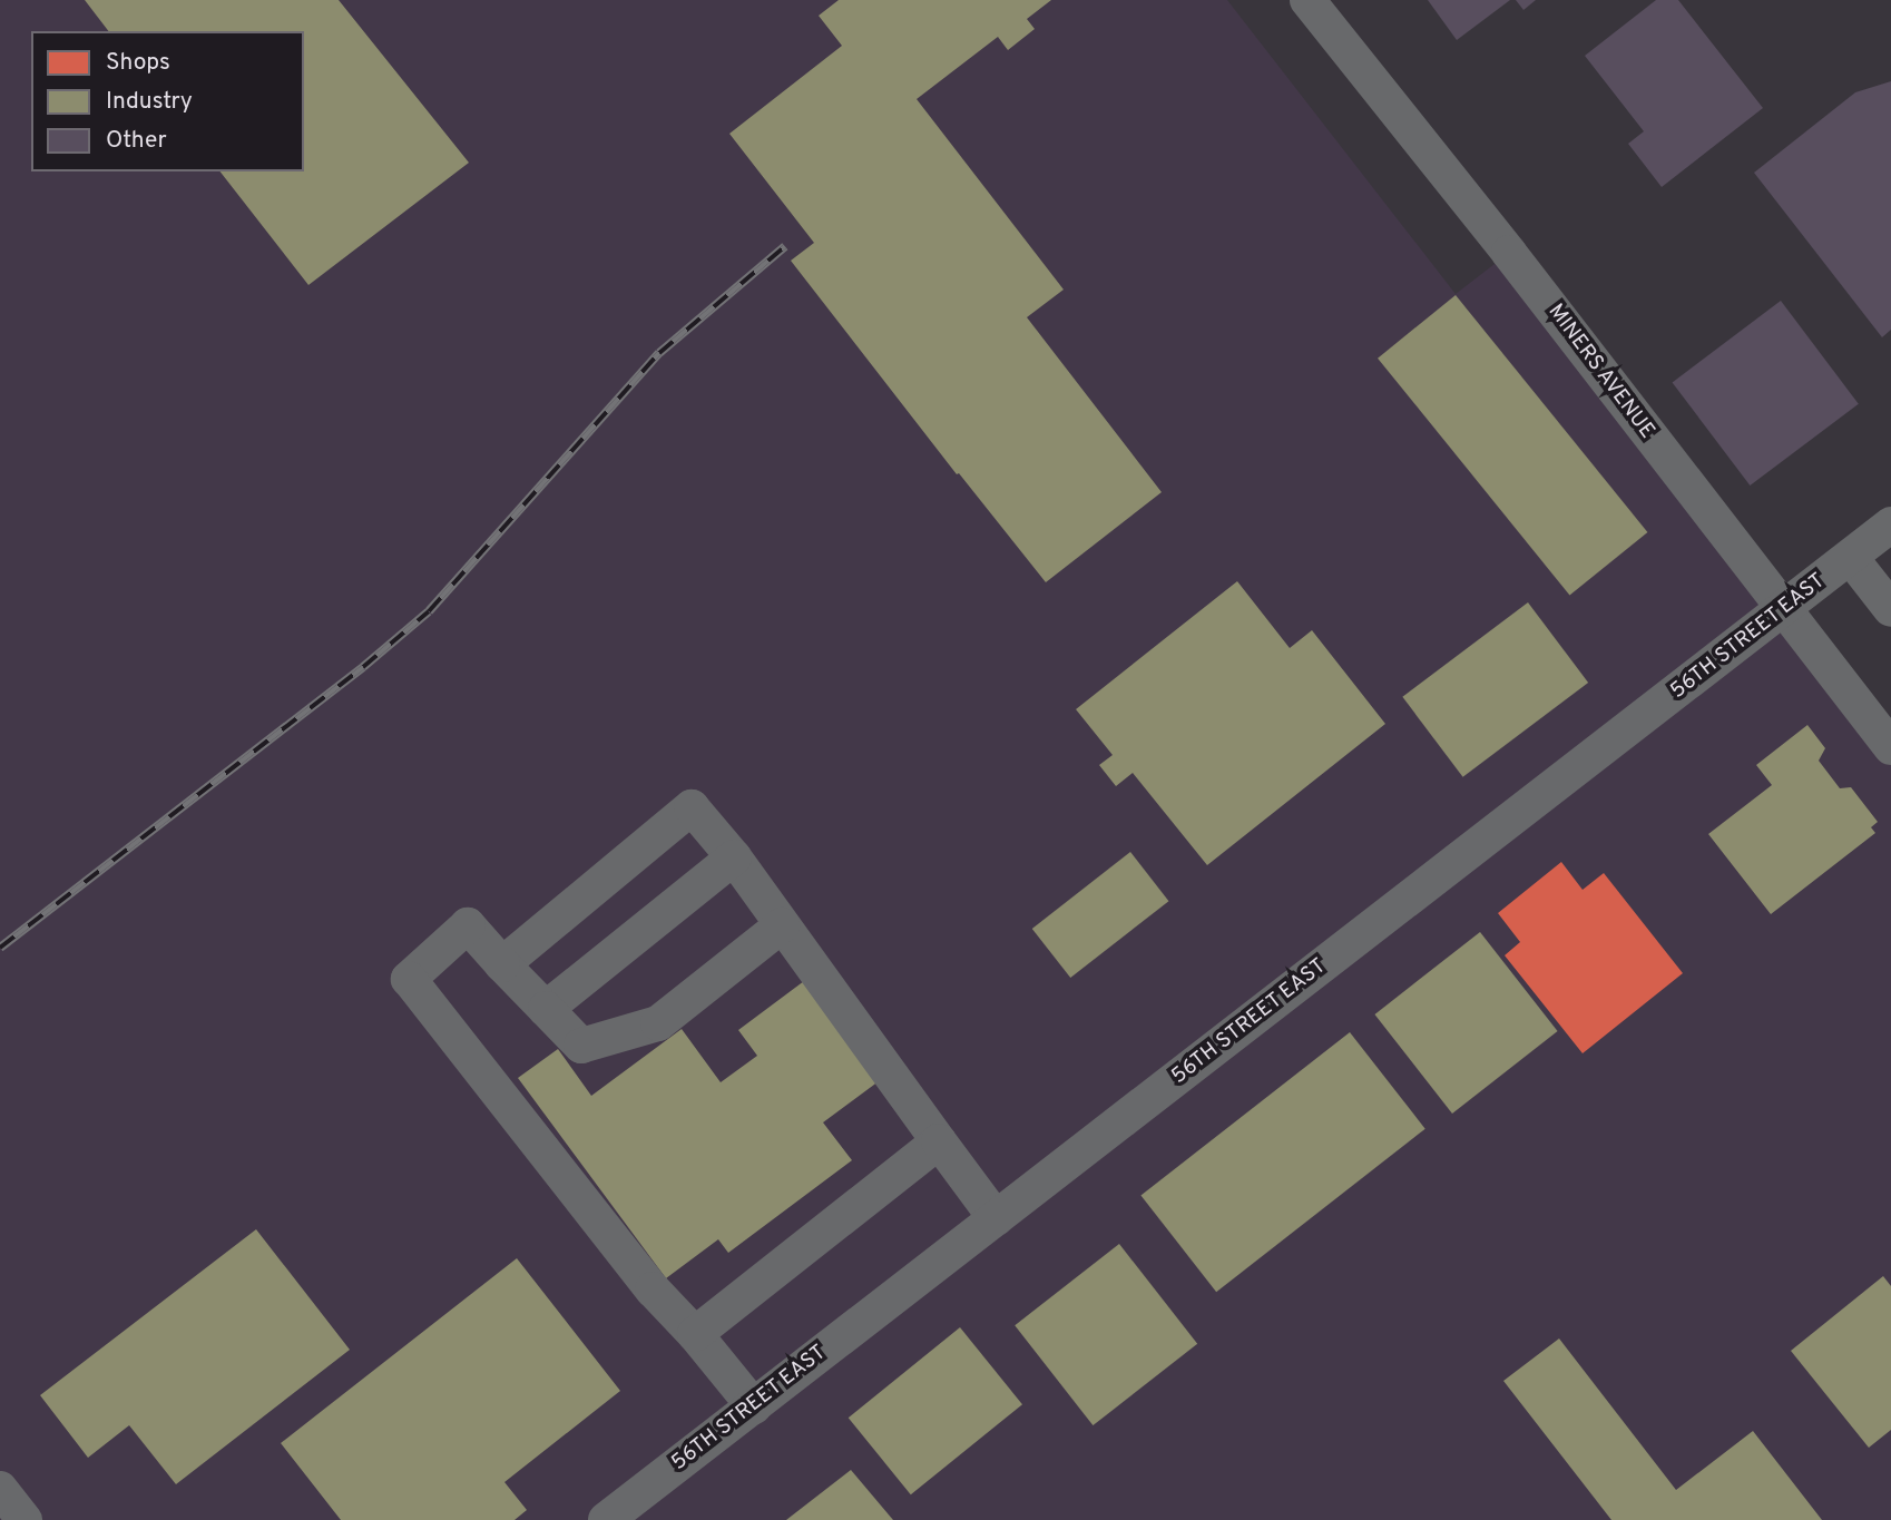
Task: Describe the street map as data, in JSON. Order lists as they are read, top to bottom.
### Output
{
  "streets": {
    "street": ["MINERS AVENUE", "56TH STREET EAST"]
  },
  "crossings": [
    ["MINERS AVENUE", "56TH STREET EAST"]
  ],
  "legend": ["Shops", "Industry", "Other"]
}
